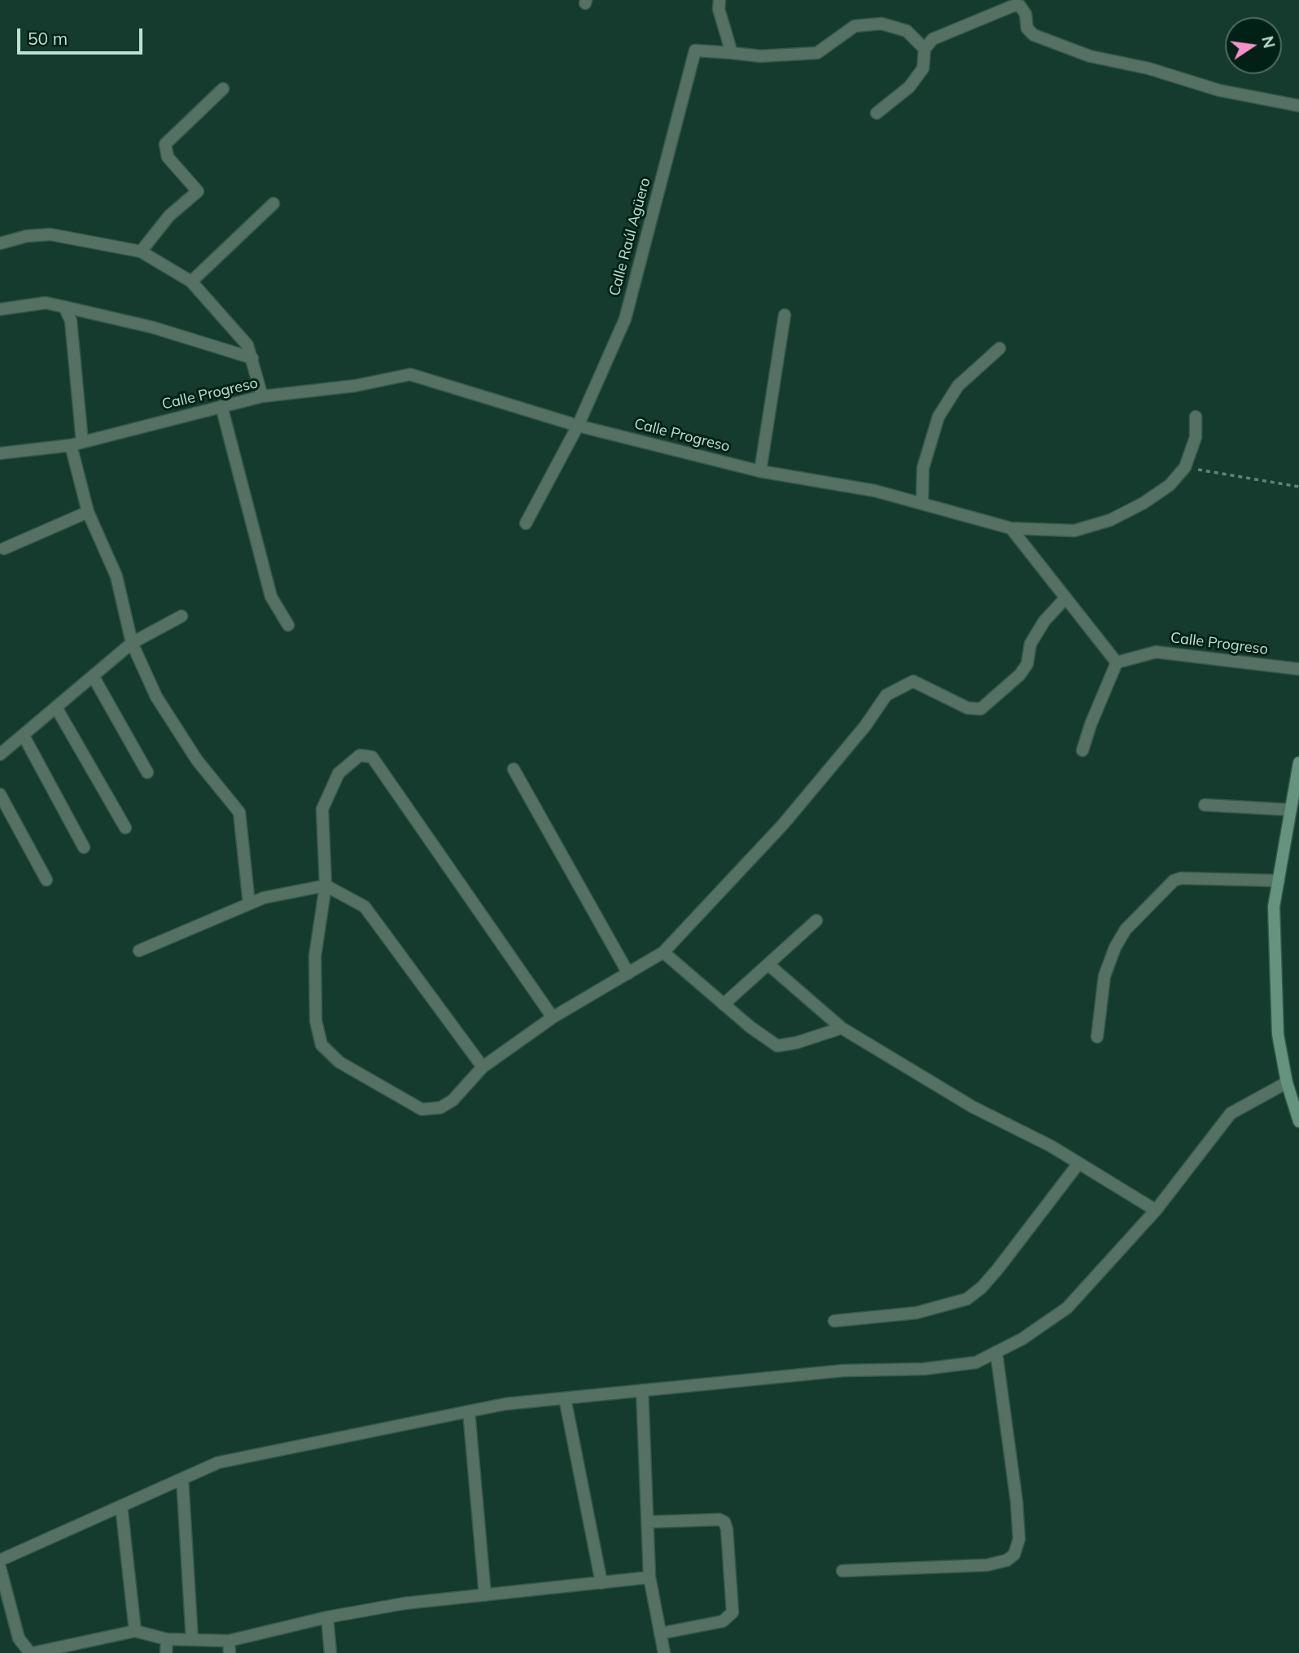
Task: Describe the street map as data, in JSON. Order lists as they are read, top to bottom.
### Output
{
  "streets": {
    "street": ["Calle Raúl Agüero", "Calle Progreso"]
  },
  "crossings": [
    ["Calle Raúl Agüero", "Calle Progreso"]
  ],
  "scale_bar": "50 m",
  "north": "right"
}
